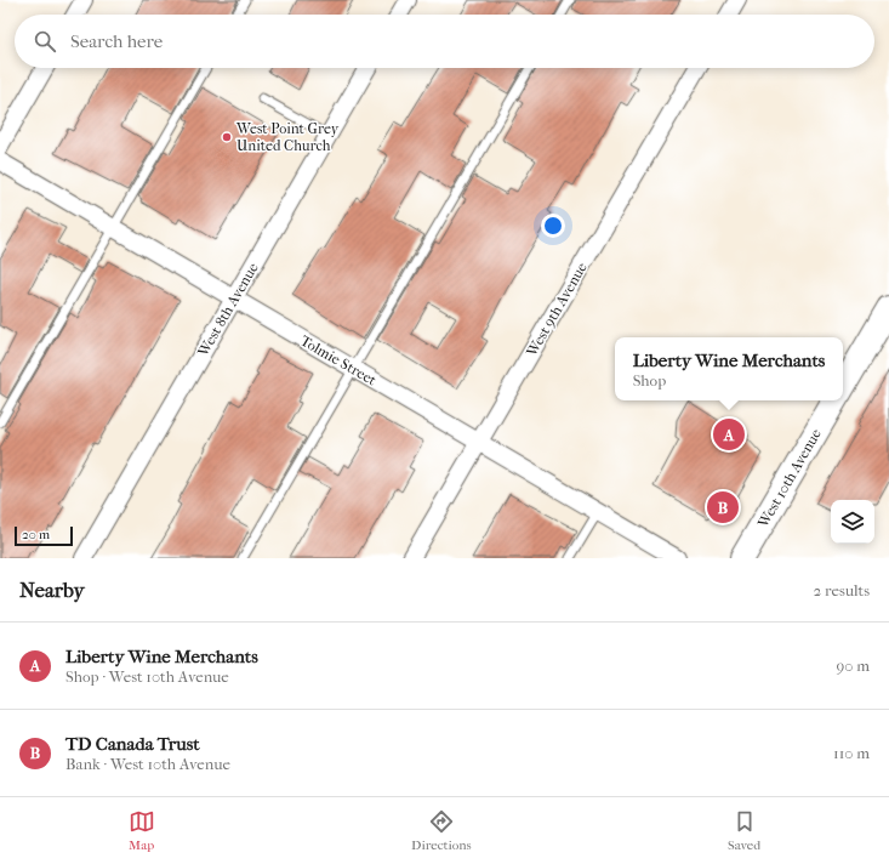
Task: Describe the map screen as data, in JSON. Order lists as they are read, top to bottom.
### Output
{
  "streets": {
    "main road": ["West 10th Avenue"],
    "street": ["West 8th Avenue", "West 9th Avenue", "Tolmie Street"]
  },
  "crossings": [
    ["West 8th Avenue", "Tolmie Street"],
    ["West 9th Avenue", "Tolmie Street"]
  ],
  "places": ["West Point Grey United Church"],
  "scale_bar": "20 m",
  "page": {
    "search": "Search here",
    "popup": ["Liberty Wine Merchants", "Shop"],
    "pins": ["A", "B"],
    "scale": "20 m",
    "heading": ["Nearby", "2 results"],
    "list": [
      {
        "mark": "A",
        "name": "Liberty Wine Merchants",
        "note": "Shop · West 10th Avenue",
        "value": "90 m"
      },
      {
        "mark": "B",
        "name": "TD Canada Trust",
        "note": "Bank · West 10th Avenue",
        "value": "110 m"
      }
    ],
    "nav": ["Map", "Directions", "Saved"]
  }
}
